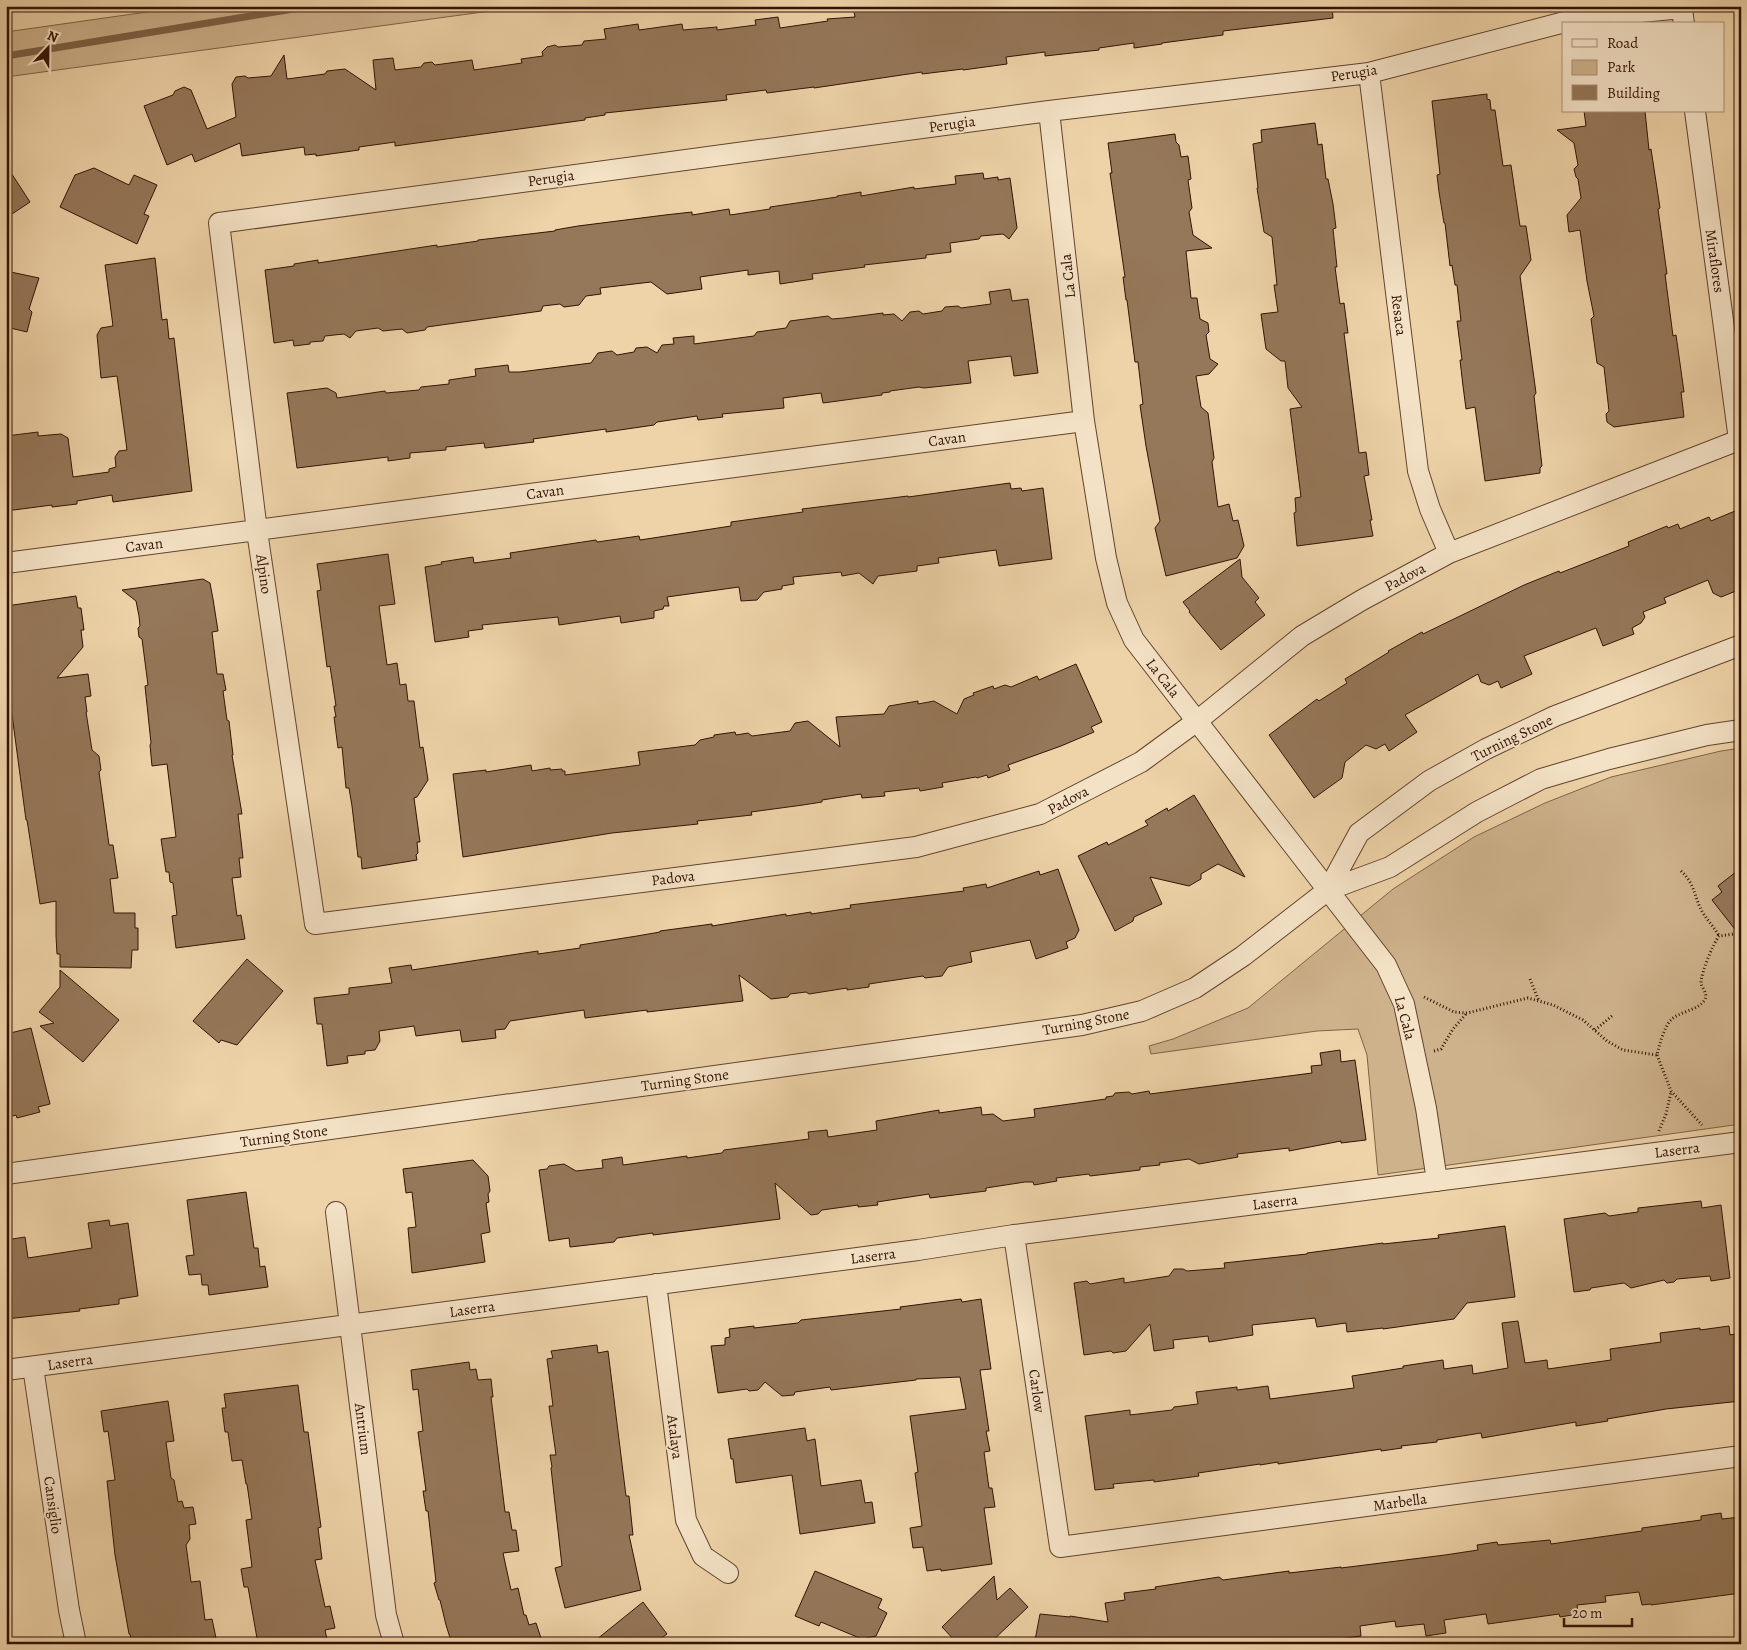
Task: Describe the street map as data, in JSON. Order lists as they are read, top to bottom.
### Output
{
  "streets": {
    "street": [
      "Perugia",
      "Miraflores",
      "La Cala",
      "Resaca",
      "Cavan",
      "Alpino",
      "Padova",
      "Turning Stone",
      "Laserra",
      "Carlow",
      "Antrium",
      "Atalaya",
      "Marbella",
      "Cansiglio"
    ]
  },
  "crossings": [
    ["Perugia", "La Cala"],
    ["Perugia", "Resaca"],
    ["Perugia", "Alpino"],
    ["Miraflores", "Padova"],
    ["La Cala", "Cavan"],
    ["La Cala", "Padova"],
    ["La Cala", "Turning Stone"],
    ["La Cala", "Laserra"],
    ["Resaca", "Padova"],
    ["Cavan", "Alpino"],
    ["Alpino", "Padova"],
    ["Laserra", "Carlow"],
    ["Laserra", "Antrium"],
    ["Laserra", "Atalaya"],
    ["Laserra", "Cansiglio"],
    ["Carlow", "Marbella"]
  ],
  "legend": ["Road", "Park", "Building"],
  "scale_bar": "20 m",
  "north": "top"
}
